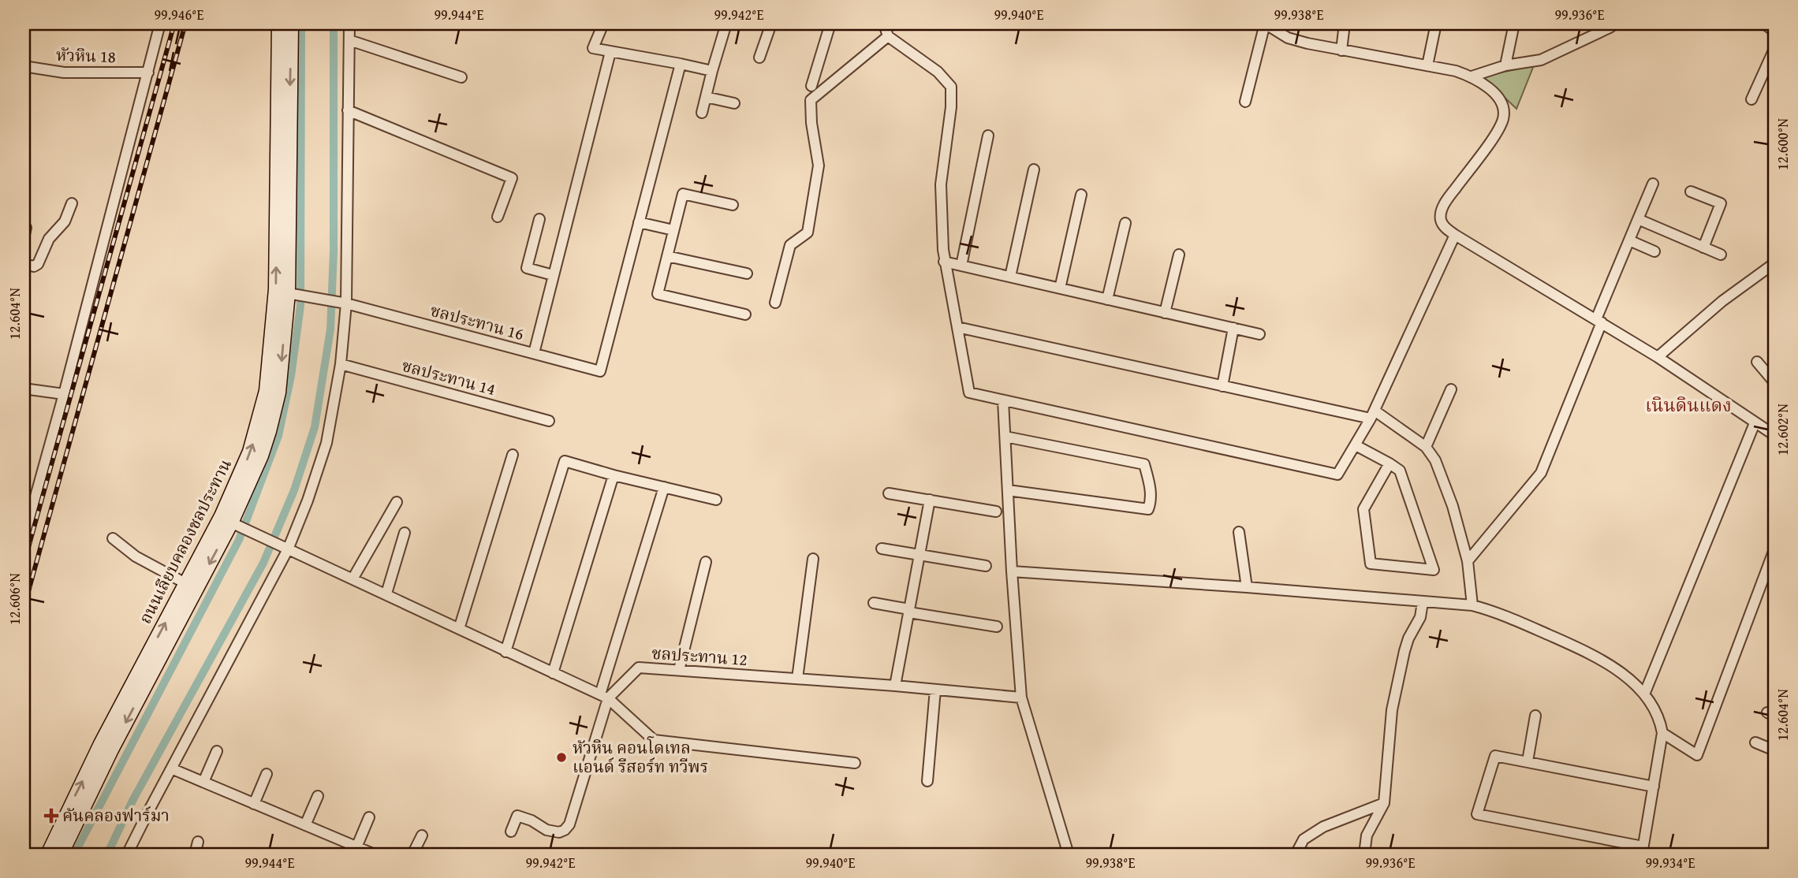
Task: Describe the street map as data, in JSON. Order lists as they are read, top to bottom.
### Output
{
  "streets": {
    "street": [
      "หัวหิน 18",
      "ชลประทาน 16",
      "ชลประทาน 14",
      "ถนนเลียบคลองชลประทาน",
      "ชลประทาน 12"
    ]
  },
  "crossings": [
    ["ชลประทาน 16", "ถนนเลียบคลองชลประทาน"]
  ],
  "districts": ["เนินดินแดง"],
  "places": {
    "other": ["หัวหิน คอนโดเทล แอนด์ รีสอร์ท ทวีพร"],
    "health": ["คันคลองฟาร์มา"]
  },
  "coordinates": [
    "99.946°E",
    "99.944°E",
    "99.942°E",
    "99.940°E",
    "99.938°E",
    "99.936°E",
    "12.600°N",
    "12.604°N",
    "12.602°N",
    "12.606°N",
    "99.934°E"
  ]
}
